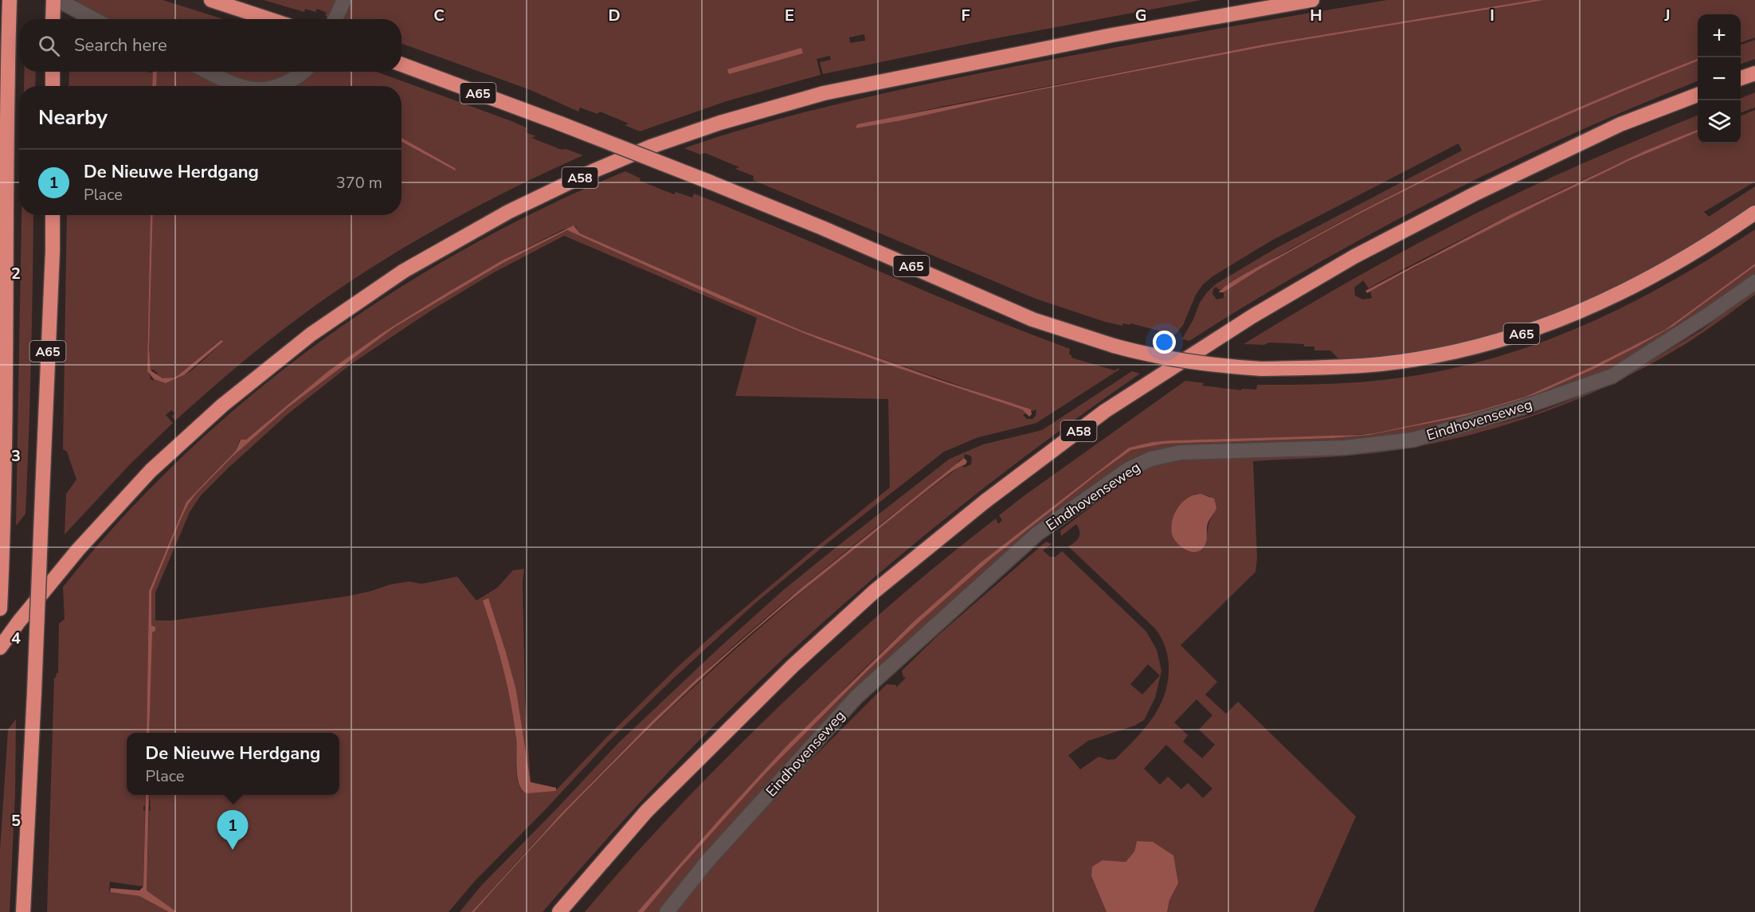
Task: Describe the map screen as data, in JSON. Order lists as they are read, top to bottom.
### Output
{
  "streets": {
    "highway": ["A65", "A58"],
    "street": ["Eindhovenseweg"]
  },
  "page": {
    "map_buttons": ["+", "−"],
    "search": "Search here",
    "heading": "Nearby",
    "list": [
      {
        "mark": "1",
        "name": "De Nieuwe Herdgang",
        "note": "Place",
        "value": "370 m"
      }
    ],
    "popup": ["De Nieuwe Herdgang", "Place"],
    "pins": "1"
  },
  "grid": {
    "columns": [
      "C",
      "D",
      "E",
      "F",
      "G",
      "H",
      "I",
      "J"
    ],
    "rows": [
      "2",
      "3",
      "4",
      "5"
    ]
  }
}
